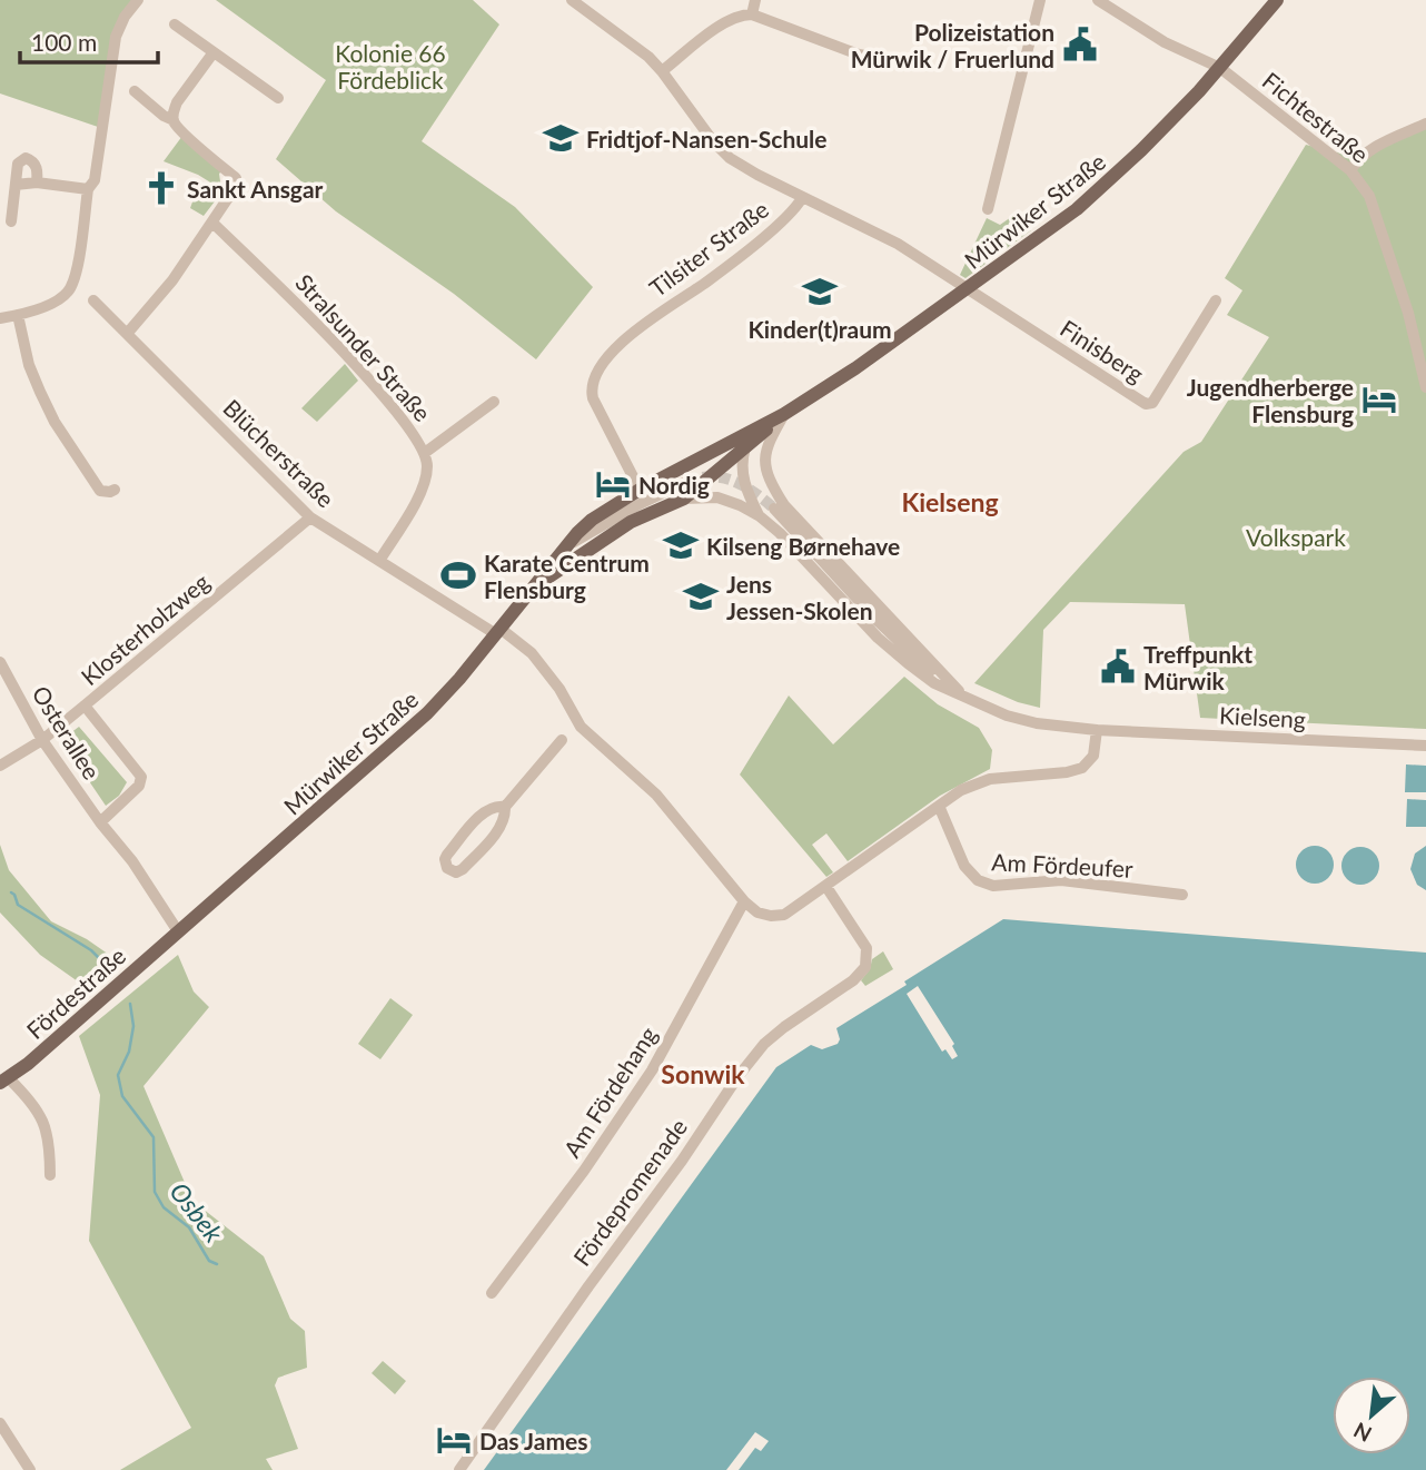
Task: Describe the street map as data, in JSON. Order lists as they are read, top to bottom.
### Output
{
  "streets": {
    "main road": ["Mürwiker Straße", "Fördestraße"],
    "street": [
      "Fichtestraße",
      "Tilsiter Straße",
      "Stralsunder Straße",
      "Finisberg",
      "Blücherstraße",
      "Klosterholzweg",
      "Kielseng",
      "Osterallee",
      "Am Fördeufer",
      "Am Fördehang",
      "Fördepromenade"
    ]
  },
  "crossings": [
    ["Fichtestraße", "Mürwiker Straße"],
    ["Mürwiker Straße", "Tilsiter Straße"],
    ["Mürwiker Straße", "Finisberg"],
    ["Mürwiker Straße", "Blücherstraße"],
    ["Mürwiker Straße", "Osterallee"],
    ["Mürwiker Straße", "Fördestraße"],
    ["Tilsiter Straße", "Finisberg"],
    ["Stralsunder Straße", "Blücherstraße"],
    ["Blücherstraße", "Klosterholzweg"],
    ["Blücherstraße", "Am Fördehang"],
    ["Klosterholzweg", "Osterallee"],
    ["Osterallee", "Fördestraße"]
  ],
  "districts": ["Kielseng", "Sonwik"],
  "water": ["Osbek"],
  "parks": ["Kolonie 66 Fördeblick", "Volkspark"],
  "places": {
    "public building": ["Polizeistation Mürwik / Fruerlund", "Treffpunkt Mürwik"],
    "school or university": [
      "Fridtjof-Nansen-Schule",
      "Kinder(t)raum",
      "Kilseng Børnehave",
      "Jens Jessen-Skolen"
    ],
    "church": ["Sankt Ansgar"],
    "hotel": ["Jugendherberge Flensburg", "Nordig", "Das James"],
    "sports": ["Karate Centrum Flensburg"]
  },
  "scale_bar": "100 m",
  "north": "bottom left"
}
